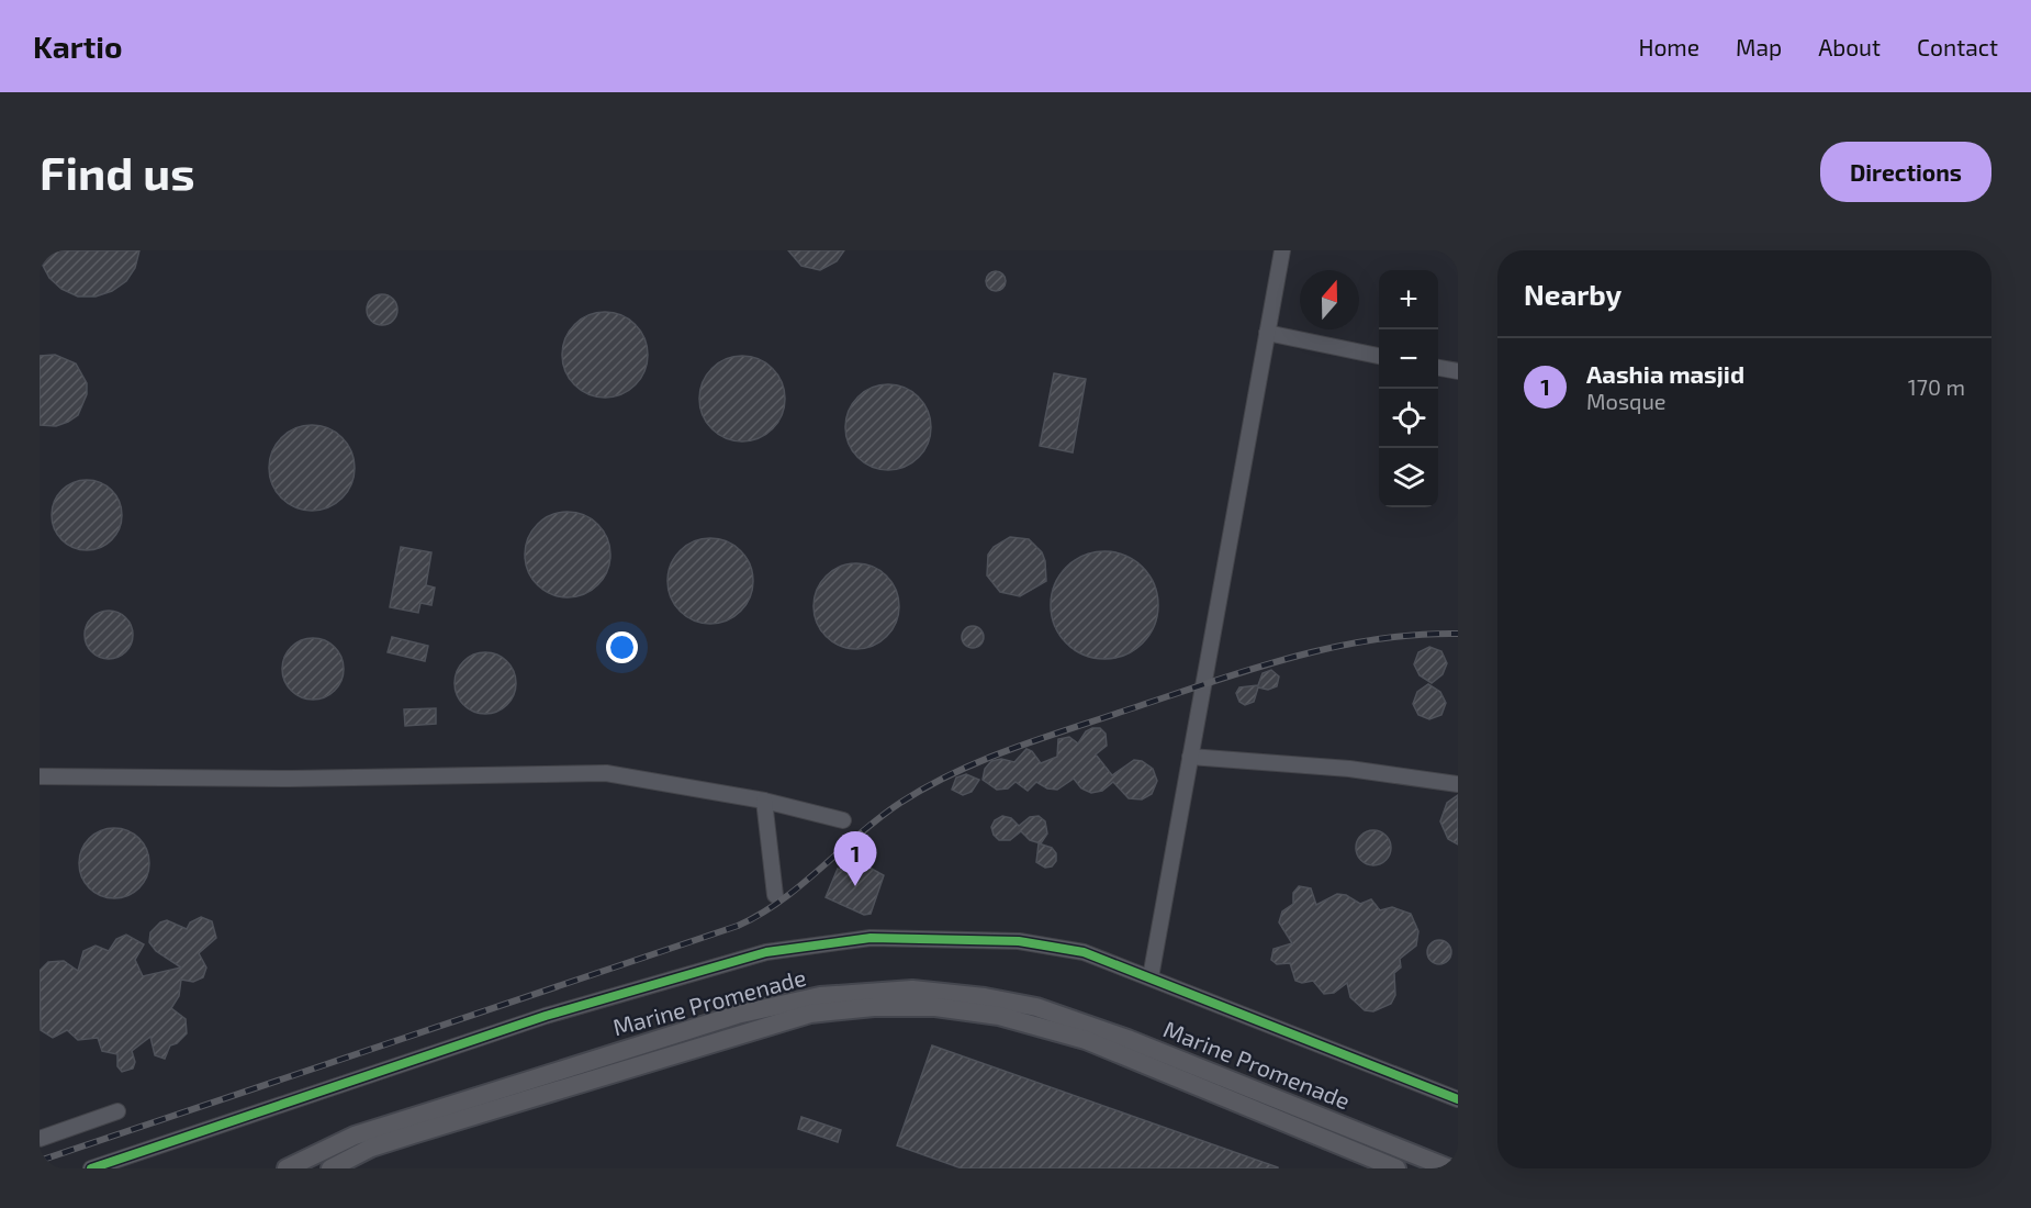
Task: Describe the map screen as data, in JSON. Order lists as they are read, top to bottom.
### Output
{
  "streets": {
    "main road": ["Marine Promenade"]
  },
  "north": "top",
  "page": {
    "header": "Kartio",
    "nav": [
      "Home",
      "Map",
      "About",
      "Contact"
    ],
    "buttons": "Directions",
    "title": "Find us",
    "heading": "Nearby",
    "map_buttons": ["+", "−"],
    "list": [
      {
        "mark": "1",
        "name": "Aashia masjid",
        "note": "Mosque",
        "value": "170 m"
      }
    ],
    "pins": "1"
  }
}
